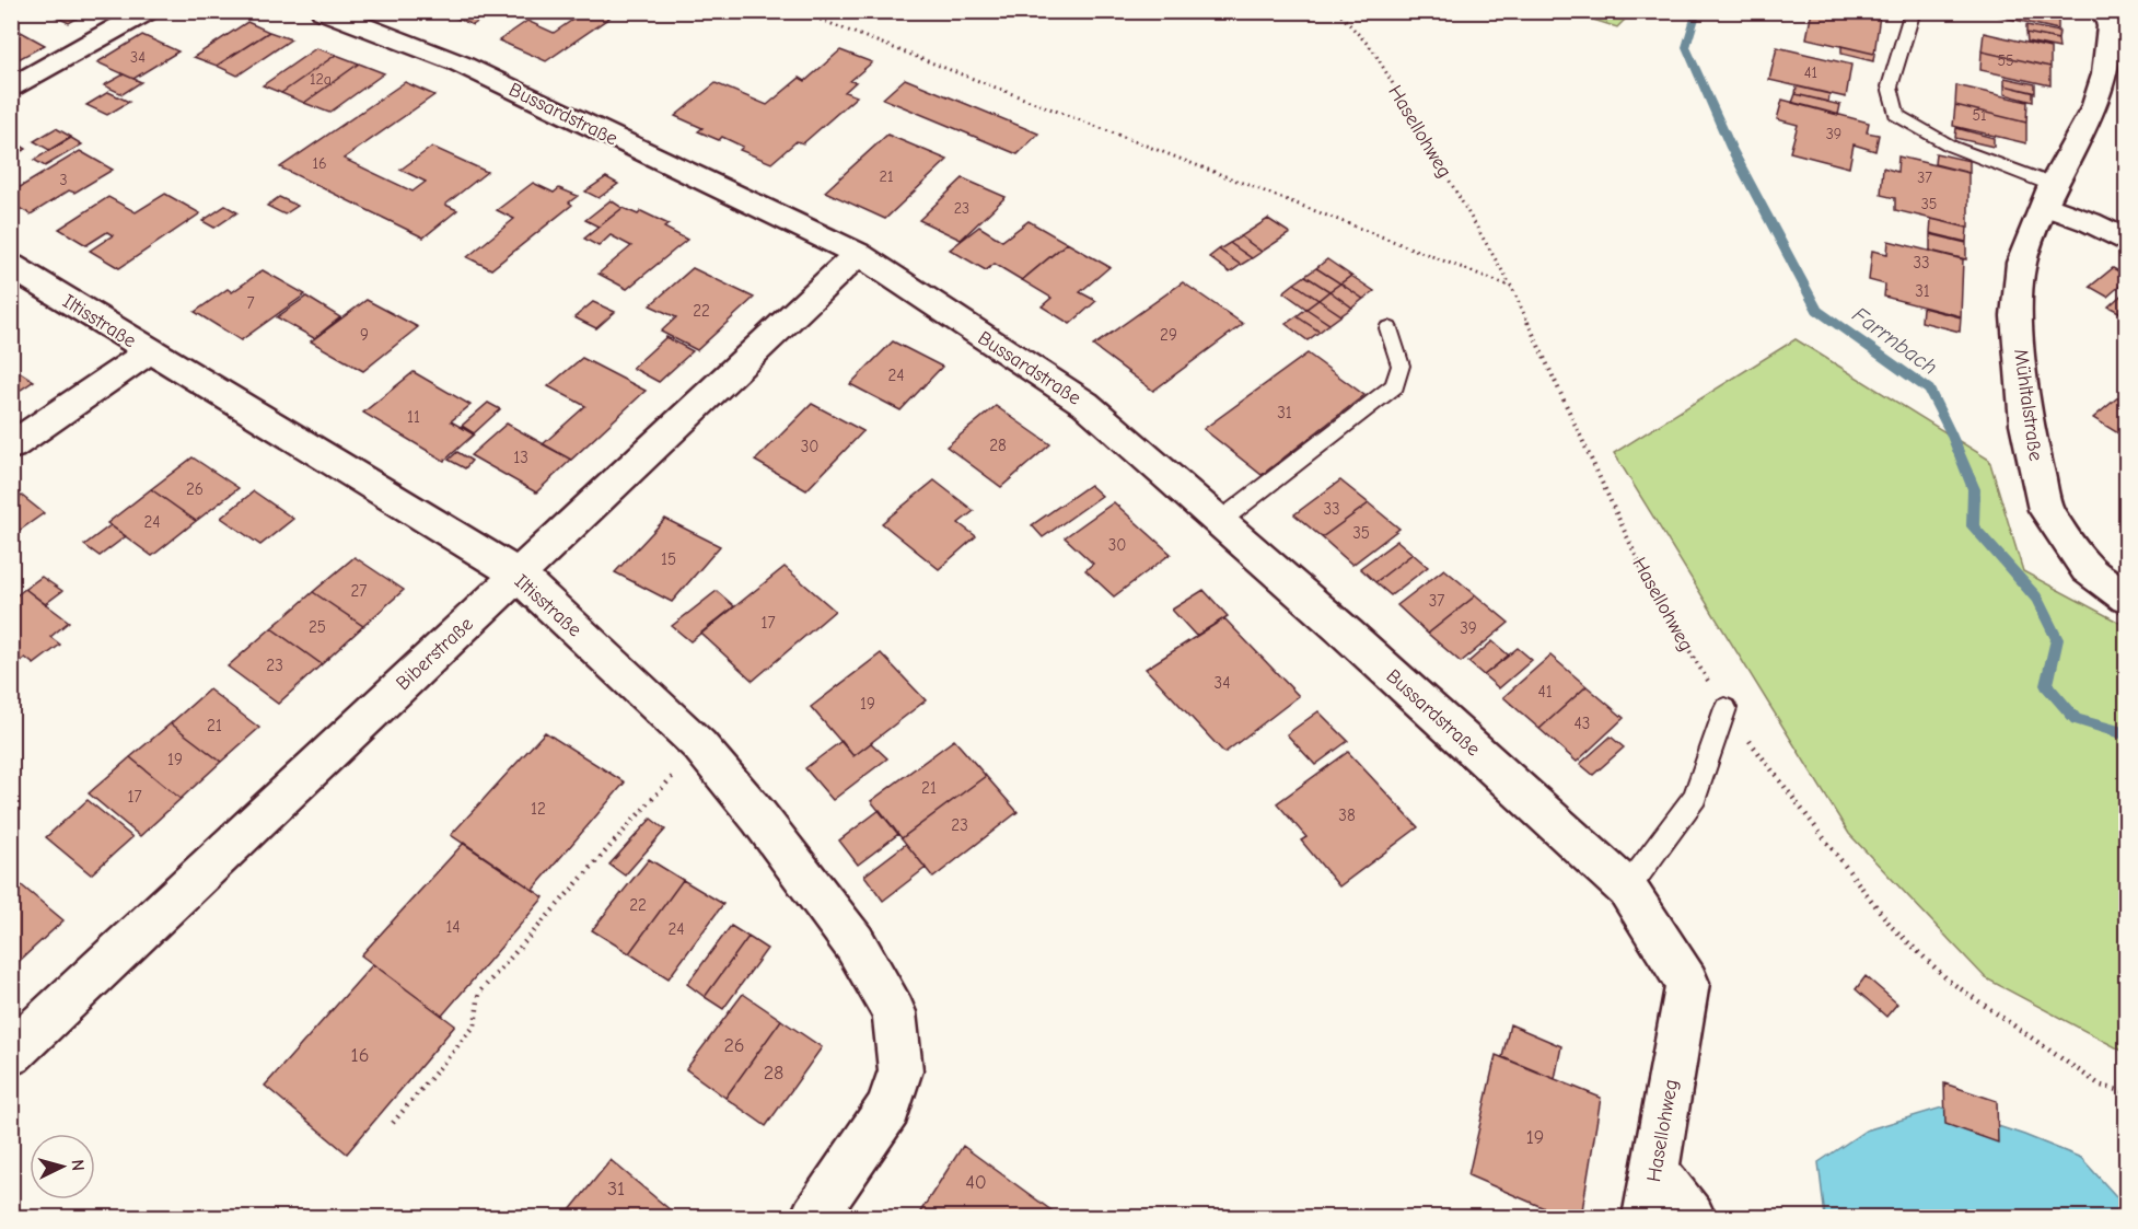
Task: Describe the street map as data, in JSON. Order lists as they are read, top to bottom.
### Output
{
  "streets": {
    "street": [
      "Bussardstraße",
      "Hasellohweg",
      "Iltisstraße",
      "Mühltalstraße",
      "Biberstraße"
    ]
  },
  "crossings": [
    ["Bussardstraße", "Hasellohweg"],
    ["Bussardstraße", "Biberstraße"],
    ["Iltisstraße", "Biberstraße"]
  ],
  "water": ["Farrnbach"],
  "house_numbers": [
    "34",
    "55",
    "41",
    "12a",
    "51",
    "39",
    "16",
    "21",
    "37",
    "3",
    "35",
    "23",
    "33",
    "31",
    "7",
    "22",
    "9",
    "29",
    "24",
    "31",
    "11",
    "28",
    "30",
    "13",
    "26",
    "33",
    "24",
    "35",
    "30",
    "15",
    "27",
    "37",
    "17",
    "25",
    "39",
    "23",
    "34",
    "41",
    "19",
    "43",
    "21",
    "19",
    "21",
    "17",
    "12",
    "38",
    "23",
    "22",
    "14",
    "24",
    "26",
    "16",
    "28",
    "19",
    "40",
    "31"
  ],
  "north": "right"
}
